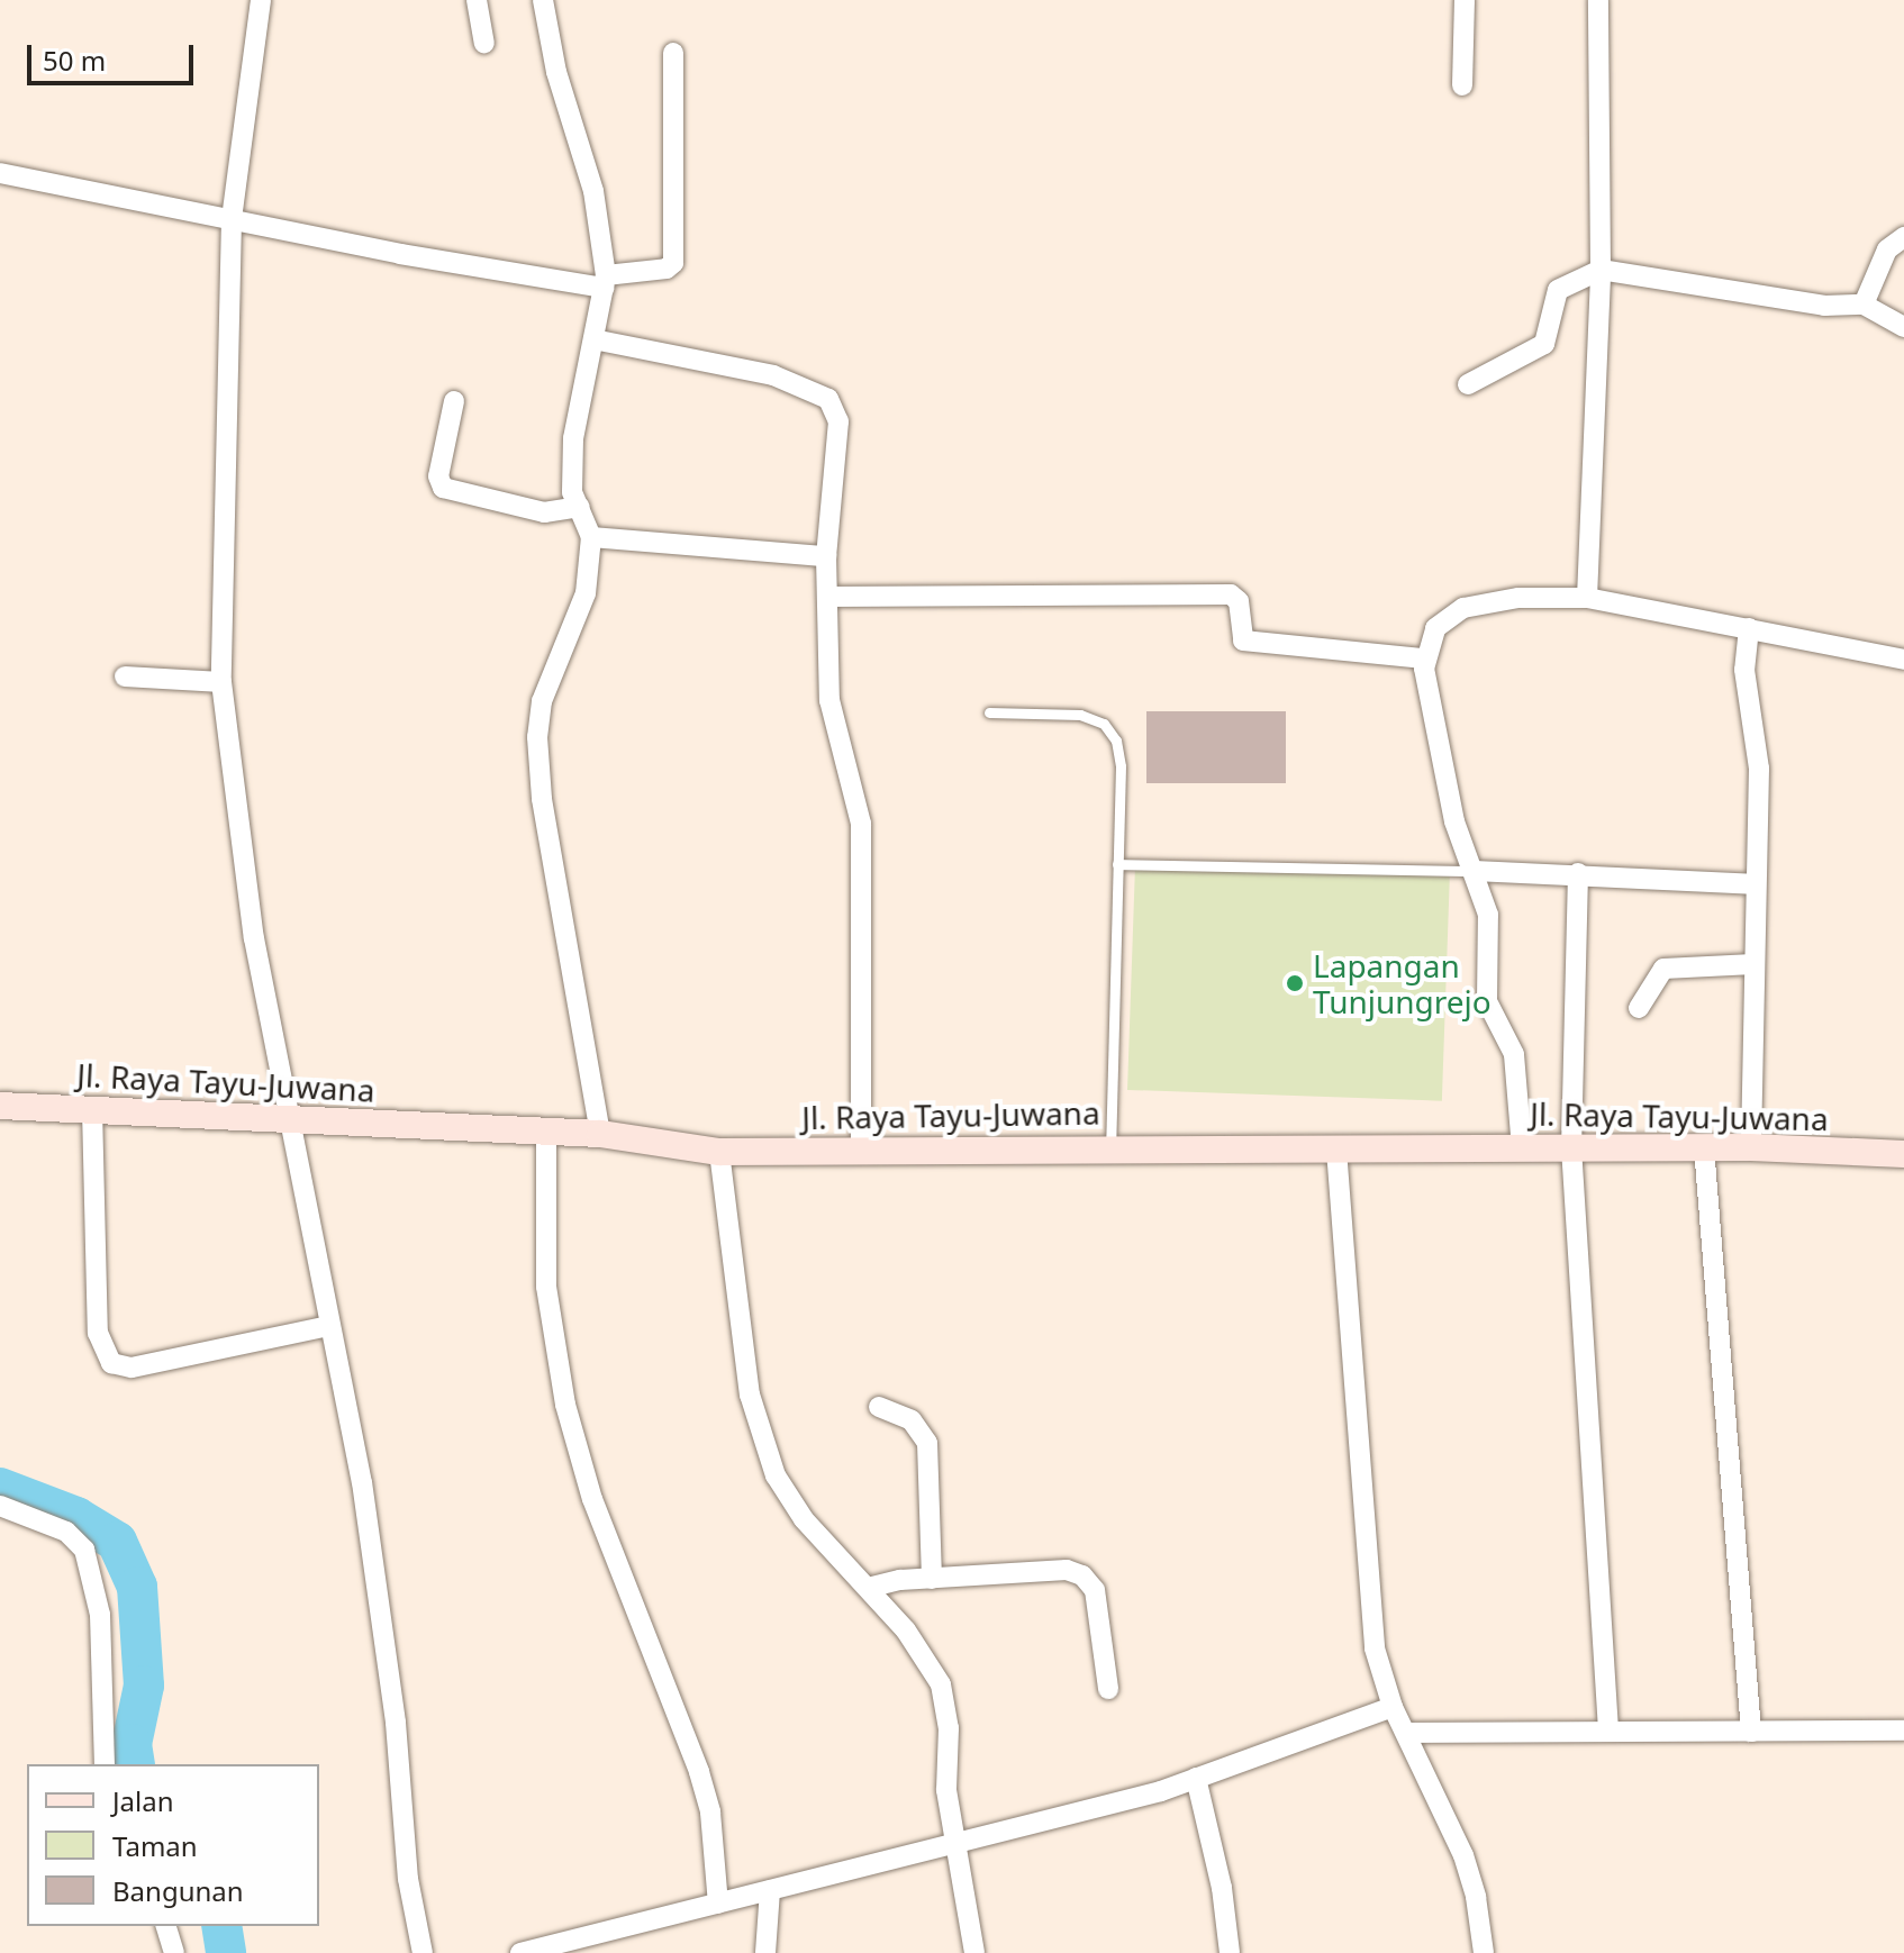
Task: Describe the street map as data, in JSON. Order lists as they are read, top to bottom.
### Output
{
  "streets": {
    "main road": ["Jl. Raya Tayu-Juwana"]
  },
  "places": ["Lapangan Tunjungrejo"],
  "legend": ["Jalan", "Taman", "Bangunan"],
  "scale_bar": "50 m"
}
